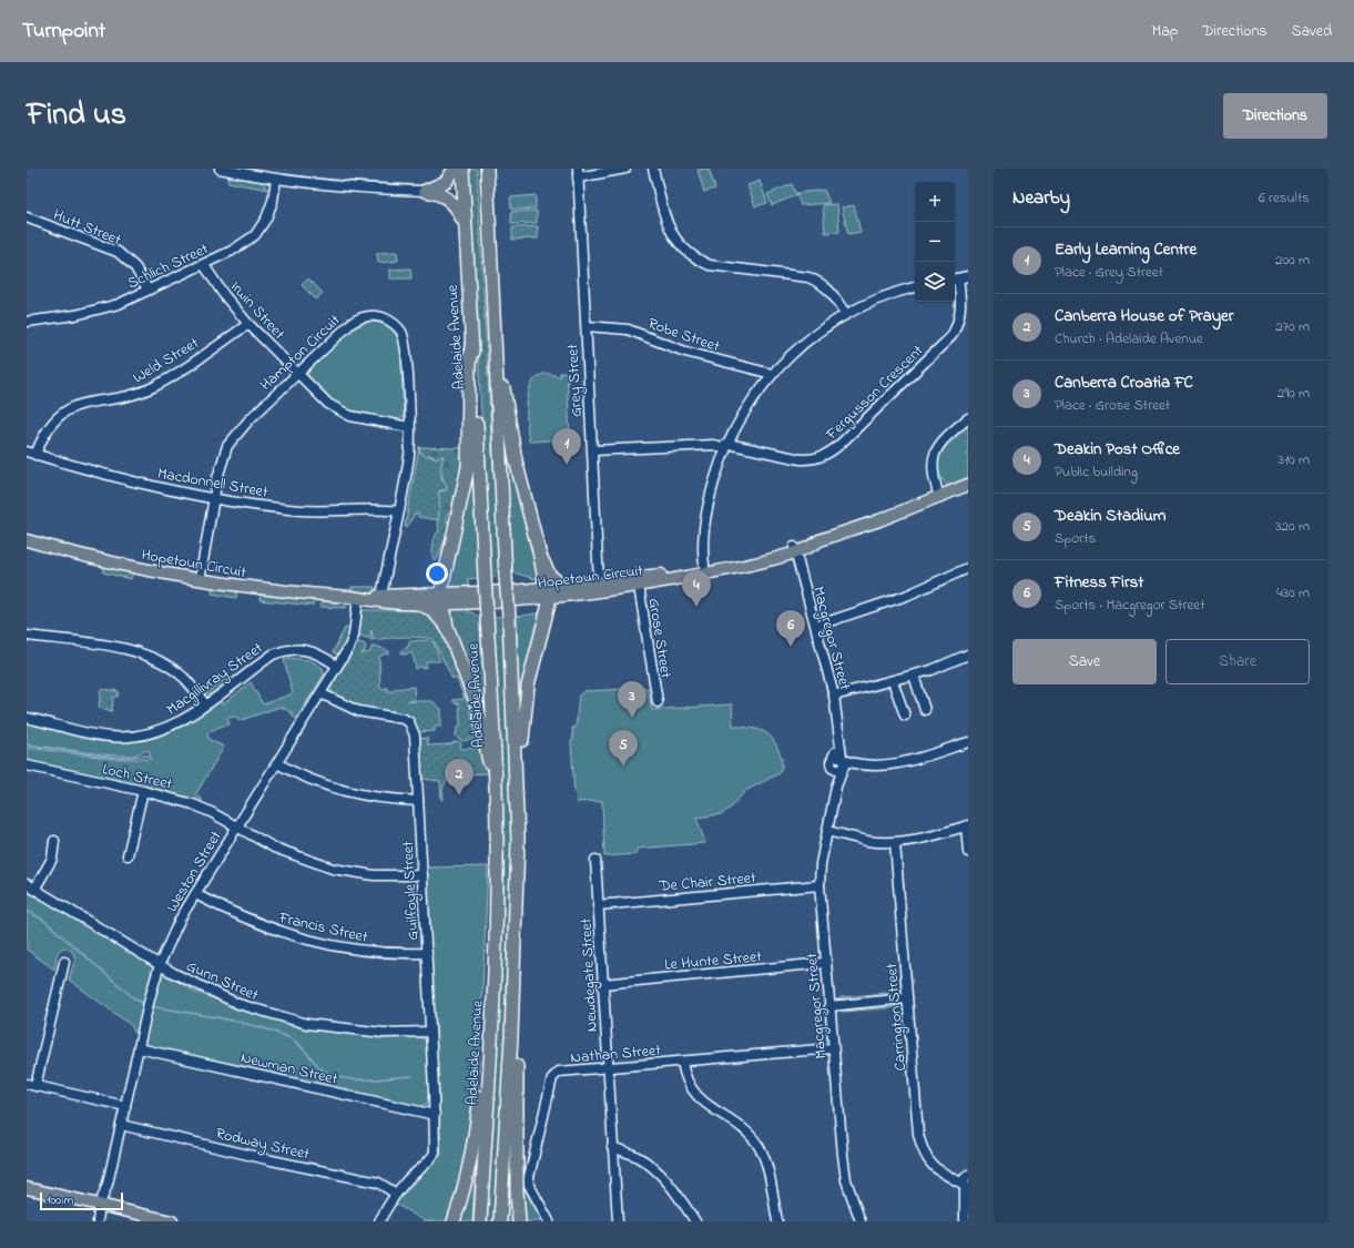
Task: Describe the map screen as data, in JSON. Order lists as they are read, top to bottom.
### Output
{
  "streets": {
    "highway": ["Adelaide Avenue"],
    "main road": ["Hopetoun Circuit"],
    "street": [
      "Hutt Street",
      "Schlich Street",
      "Irwin Street",
      "Robe Street",
      "Hampton Circuit",
      "Weld Street",
      "Grey Street",
      "Fergusson Crescent",
      "Macdonnell Street",
      "Grose Street",
      "Macgregor Street",
      "Macgillivray Street",
      "Loch Street",
      "Weston Street",
      "De Chair Street",
      "Guilfoyle Street",
      "Francis Street",
      "Le Hunte Street",
      "Newdegate Street",
      "Gunn Street",
      "Carrington Street",
      "Nathan Street",
      "Newman Street",
      "Rodway Street"
    ]
  },
  "crossings": [
    ["Hutt Street", "Schlich Street"],
    ["Schlich Street", "Irwin Street"],
    ["Irwin Street", "Hampton Circuit"],
    ["Irwin Street", "Weld Street"],
    ["Robe Street", "Grey Street"],
    ["Hampton Circuit", "Macdonnell Street"],
    ["Hampton Circuit", "Hopetoun Circuit"],
    ["Weld Street", "Macdonnell Street"],
    ["Grey Street", "Fergusson Crescent"],
    ["Grey Street", "Hopetoun Circuit"],
    ["Hopetoun Circuit", "Grose Street"],
    ["Hopetoun Circuit", "Macgregor Street"],
    ["Hopetoun Circuit", "Weston Street"],
    ["Macgregor Street", "De Chair Street"],
    ["Macgregor Street", "Le Hunte Street"],
    ["Macgregor Street", "Nathan Street"],
    ["Macgillivray Street", "Weston Street"],
    ["Loch Street", "Weston Street"],
    ["Loch Street", "Guilfoyle Street"],
    ["Weston Street", "Guilfoyle Street"],
    ["Weston Street", "Francis Street"],
    ["Weston Street", "Gunn Street"],
    ["Weston Street", "Newman Street"],
    ["Weston Street", "Rodway Street"],
    ["De Chair Street", "Newdegate Street"],
    ["Guilfoyle Street", "Francis Street"],
    ["Guilfoyle Street", "Gunn Street"],
    ["Guilfoyle Street", "Newman Street"],
    ["Guilfoyle Street", "Rodway Street"],
    ["Le Hunte Street", "Newdegate Street"],
    ["Newdegate Street", "Nathan Street"]
  ],
  "scale_bar": "100 m",
  "page": {
    "header": "Turnpoint",
    "nav": ["Map", "Directions", "Saved"],
    "title": "Find us",
    "buttons": [
      "Directions",
      ["Save", "Share"]
    ],
    "heading": ["Nearby", "6 results"],
    "map_buttons": ["+", "−"],
    "list": [
      {
        "mark": "1",
        "name": "Early Learning Centre",
        "note": "Place · Grey Street",
        "value": "200 m"
      },
      {
        "mark": "2",
        "name": "Canberra House of Prayer",
        "note": "Church · Adelaide Avenue",
        "value": "270 m"
      },
      {
        "mark": "3",
        "name": "Canberra Croatia FC",
        "note": "Place · Grose Street",
        "value": "290 m"
      },
      {
        "mark": "4",
        "name": "Deakin Post Office",
        "note": "Public building",
        "value": "310 m"
      },
      {
        "mark": "5",
        "name": "Deakin Stadium",
        "note": "Sports",
        "value": "320 m"
      },
      {
        "mark": "6",
        "name": "Fitness First",
        "note": "Sports · Macgregor Street",
        "value": "430 m"
      }
    ],
    "pins": [
      "1",
      "4",
      "6",
      "3",
      "5",
      "2"
    ],
    "scale": "100 m"
  }
}
